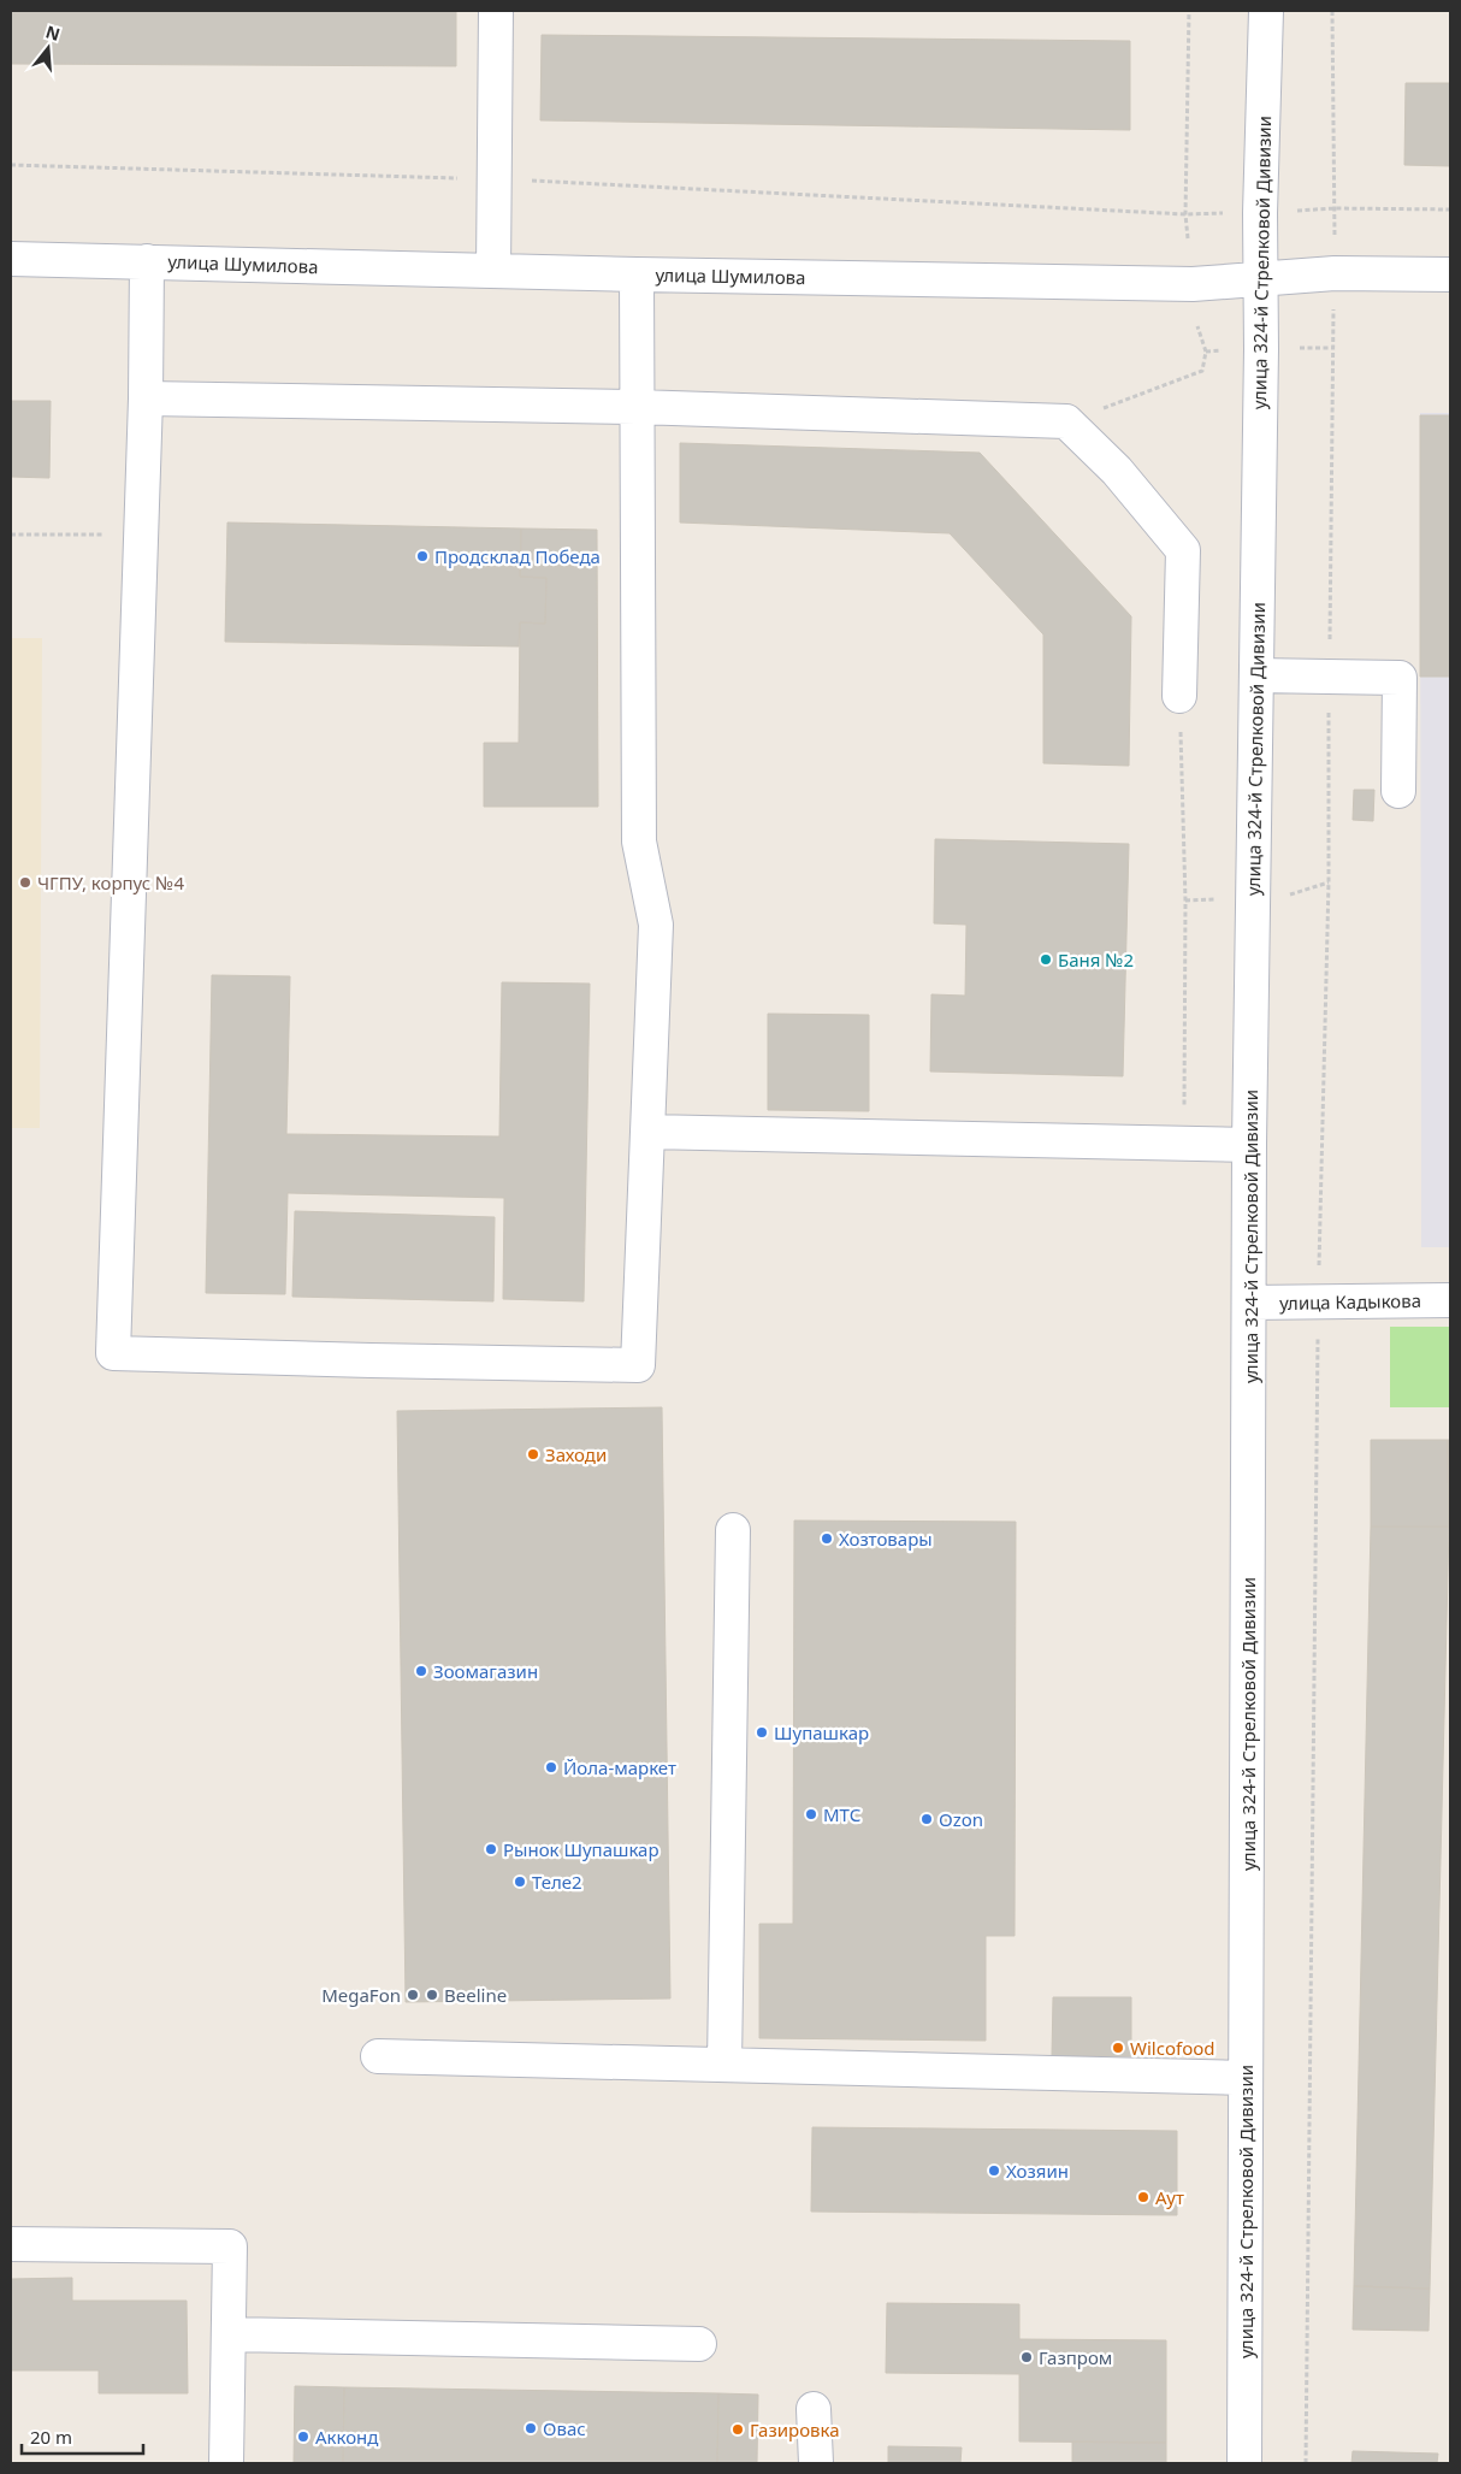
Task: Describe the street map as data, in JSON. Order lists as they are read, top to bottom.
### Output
{
  "streets": {
    "street": ["улица 324-й Стрелковой Дивизии", "улица Шумилова", "улица Кадыкова"]
  },
  "crossings": [
    ["улица 324-й Стрелковой Дивизии", "улица Шумилова"],
    ["улица 324-й Стрелковой Дивизии", "улица Кадыкова"]
  ],
  "places": [
    "Продсклад Победа",
    "ЧГПУ, корпус №4",
    "Баня №2",
    "Заходи",
    "Хозтовары",
    "Зоомагазин",
    "Шупашкар",
    "Йола-маркет",
    "МТС",
    "Ozon",
    "Рынок Шупашкар",
    "Теле2",
    "MegaFon",
    "Beeline",
    "Wilcofood",
    "Хозяин",
    "Аут",
    "Газпром",
    "Овас",
    "Газировка",
    "Акконд"
  ],
  "scale_bar": "20 m",
  "north": "top"
}
